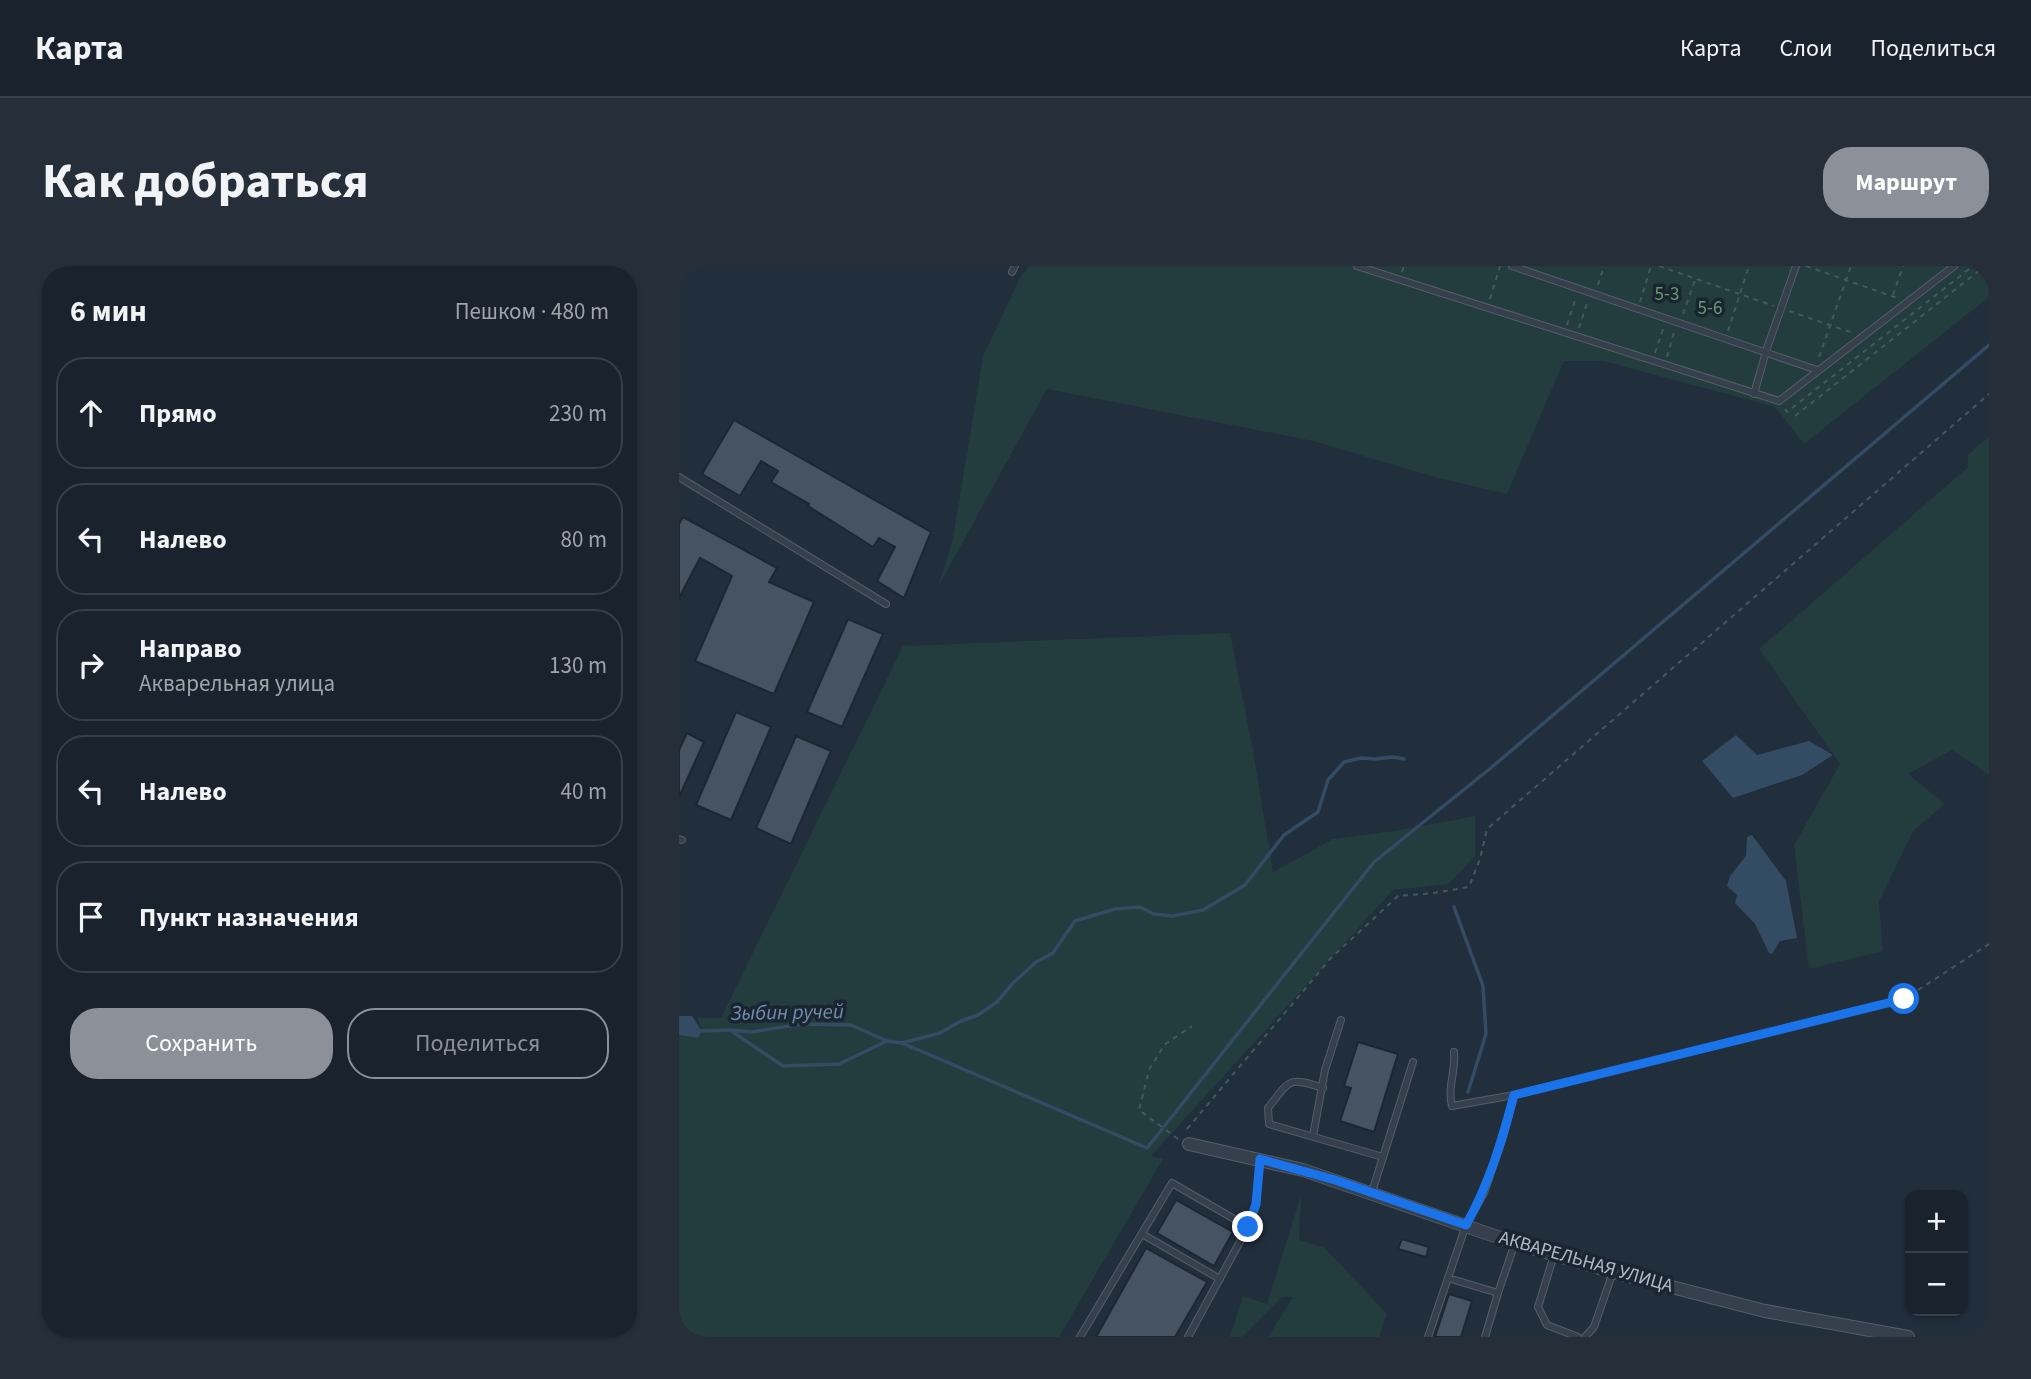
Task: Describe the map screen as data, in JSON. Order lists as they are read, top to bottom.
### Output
{
  "streets": {
    "street": ["АКВАРЕЛЬНАЯ УЛИЦА"]
  },
  "water": ["Зыбин ручей"],
  "parks": ["5-3", "5-6"],
  "page": {
    "header": "Карта",
    "nav": ["Карта", "Слои", "Поделиться"],
    "title": "Как добраться",
    "buttons": [
      "Маршрут",
      ["Сохранить", "Поделиться"]
    ],
    "heading": ["6 мин", "Пешком · 480 m"],
    "list": [
      ["Прямо", "230 m"],
      ["Налево", "80 m"],
      ["Направо", "Акварельная улица", "130 m"],
      ["Налево", "40 m"],
      "Пункт назначения"
    ],
    "map_buttons": ["+", "−"]
  }
}
